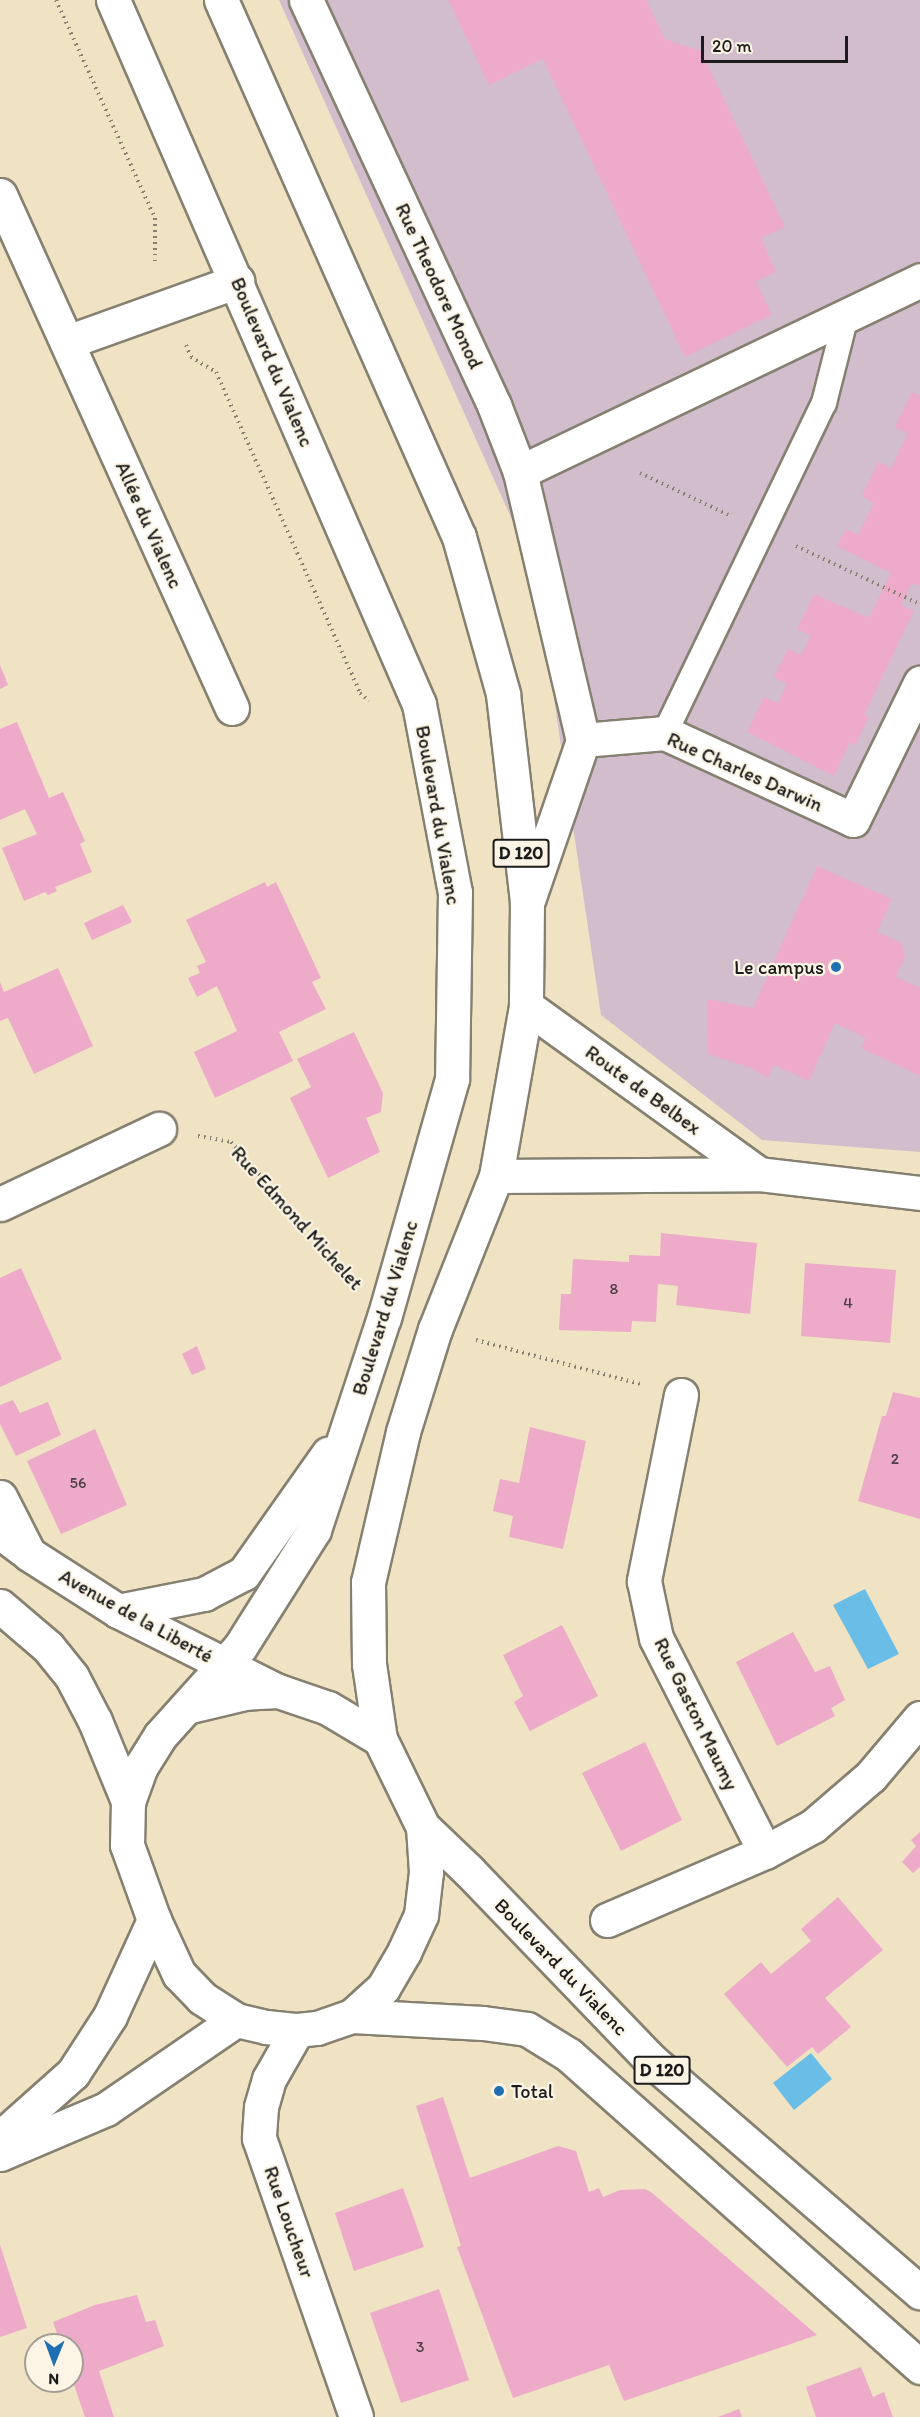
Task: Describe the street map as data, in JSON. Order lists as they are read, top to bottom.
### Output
{
  "streets": {
    "main road": [
      "Rue Theodore Monod",
      "Boulevard du Vialenc",
      "Allée du Vialenc",
      "Rue Charles Darwin",
      "D 120",
      "Route de Belbex",
      "Avenue de la Liberté",
      "Rue Gaston Maumy",
      "Rue Loucheur"
    ],
    "path": ["Rue Edmond Michelet"]
  },
  "crossings": [
    ["Rue Theodore Monod", "Rue Charles Darwin"],
    ["Boulevard du Vialenc", "Rue Edmond Michelet"],
    ["Boulevard du Vialenc", "Avenue de la Liberté"],
    ["D 120", "Route de Belbex"]
  ],
  "places": ["Le campus", "Total"],
  "house_numbers": [
    "8",
    "4",
    "2",
    "56",
    "3"
  ],
  "scale_bar": "20 m",
  "north": "bottom"
}
